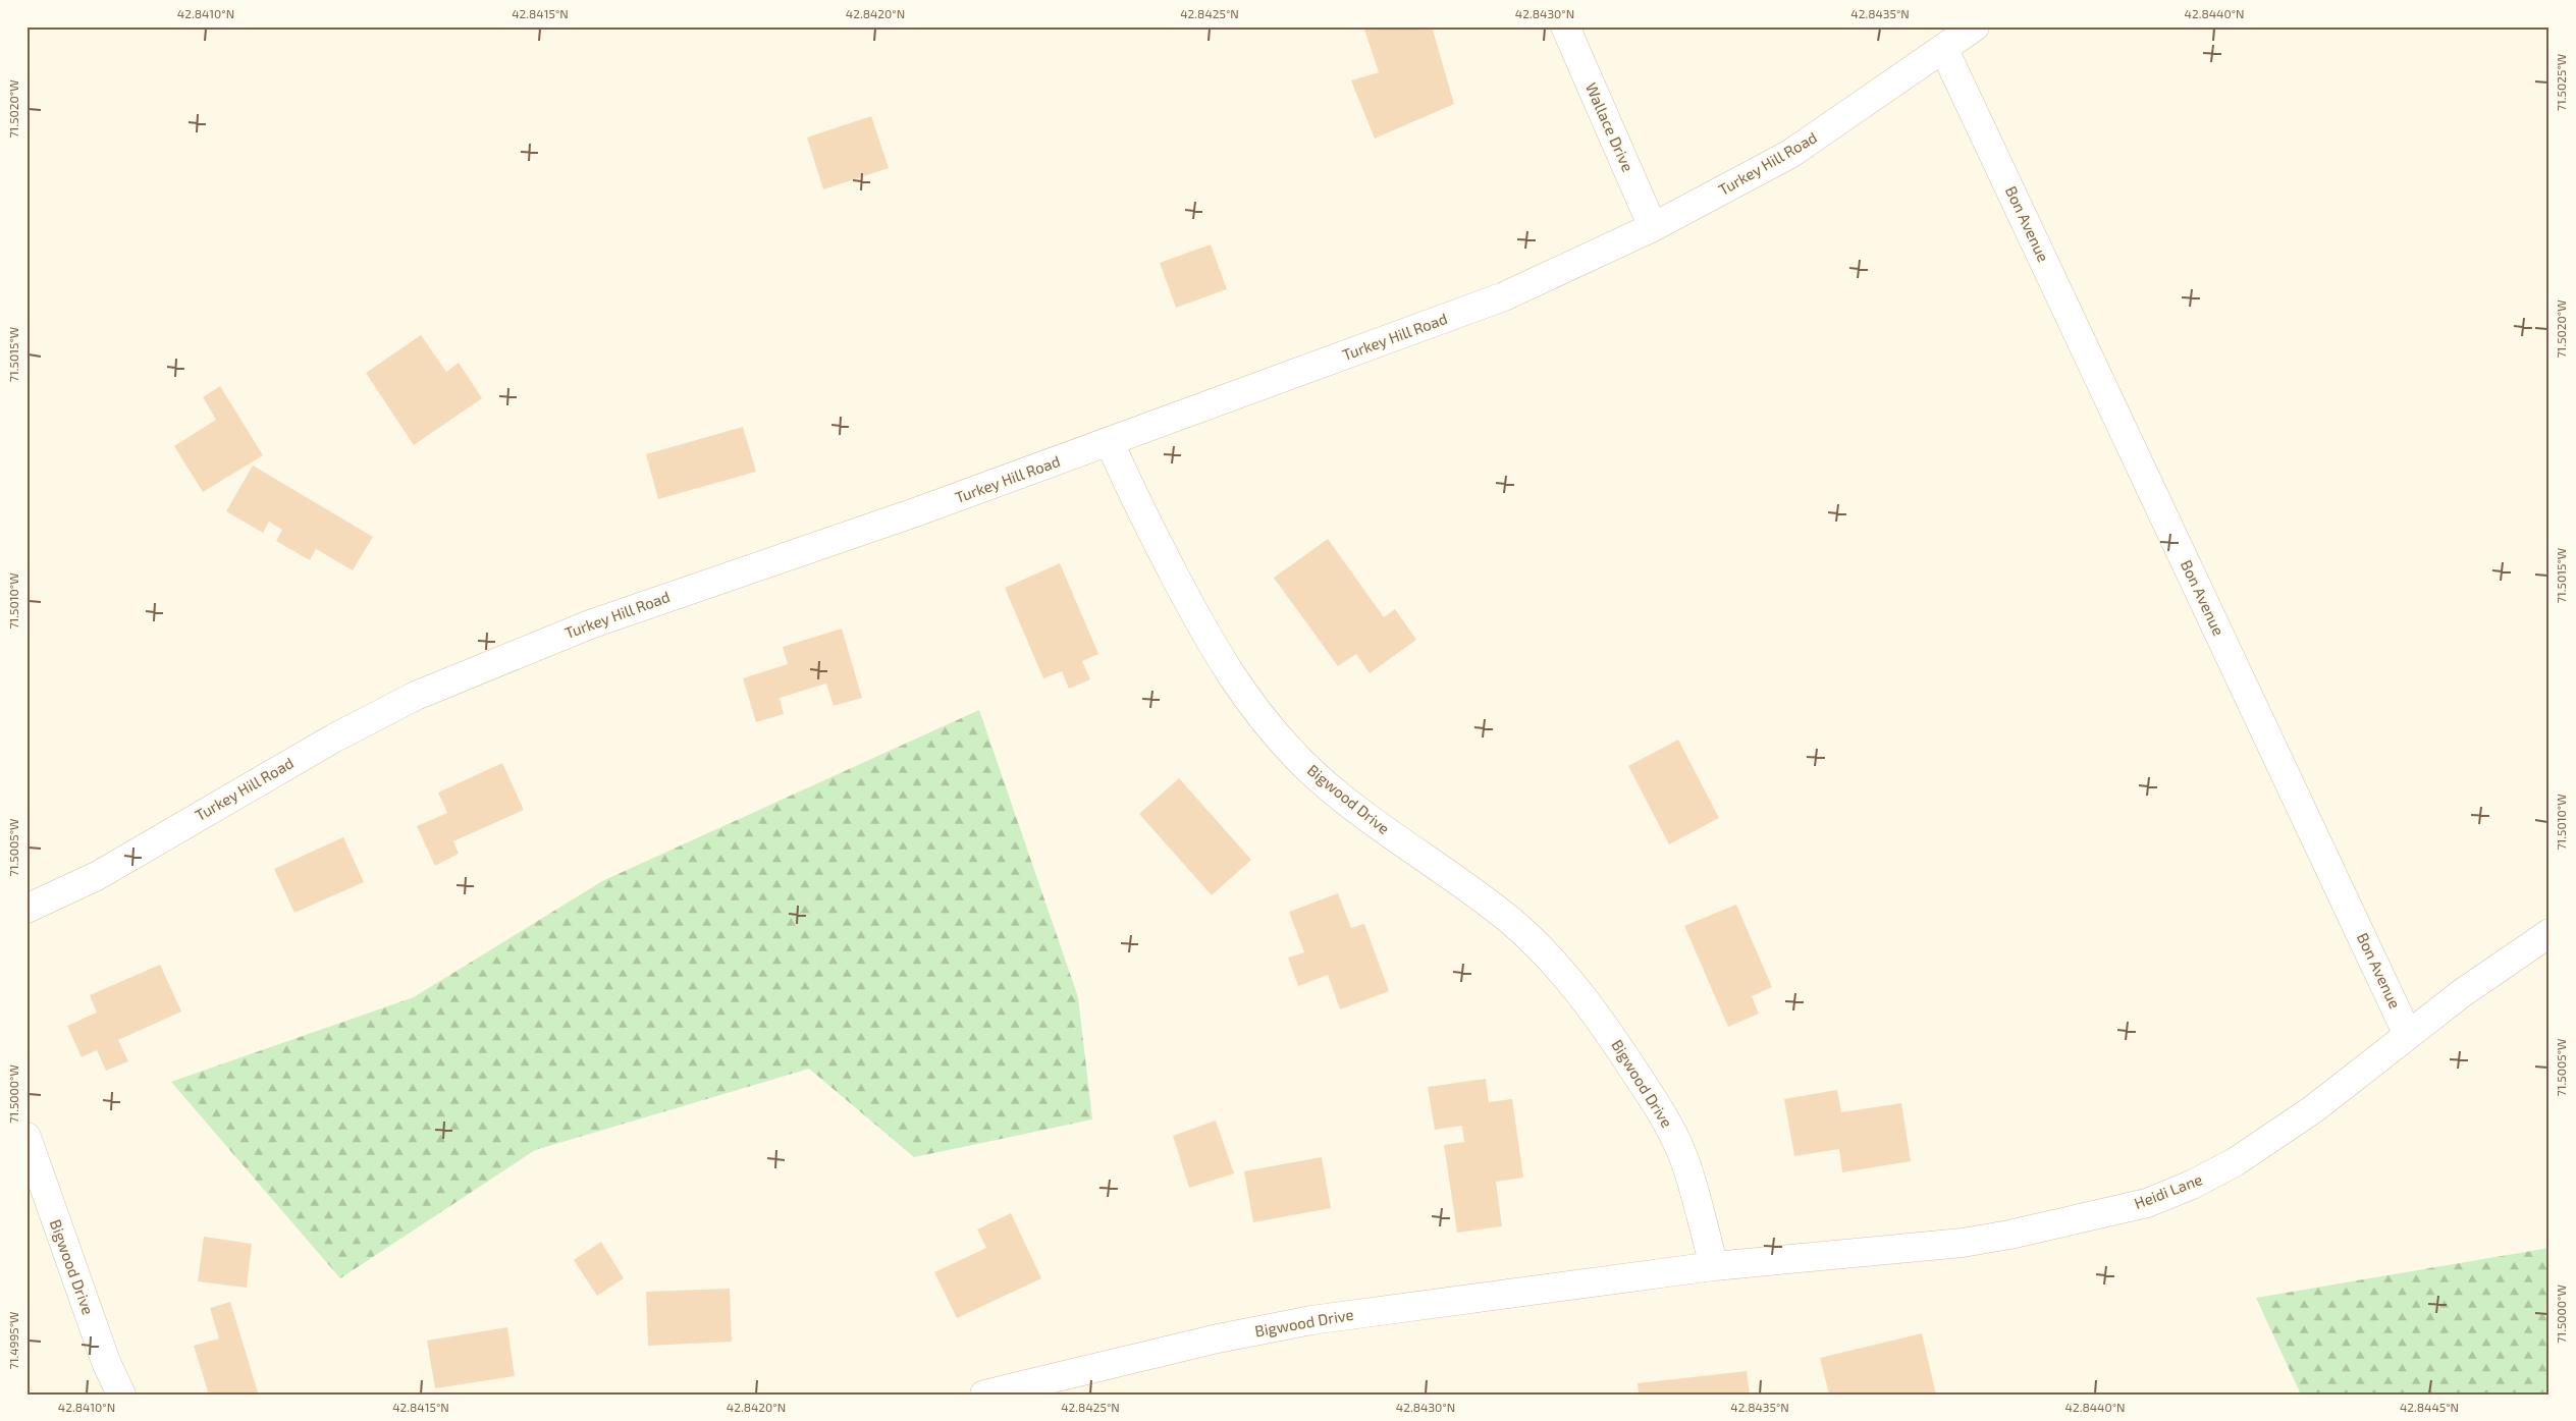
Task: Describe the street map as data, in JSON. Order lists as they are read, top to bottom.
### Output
{
  "streets": {
    "street": [
      "Wallace Drive",
      "Turkey Hill Road",
      "Bon Avenue",
      "Bigwood Drive",
      "Heidi Lane"
    ]
  },
  "crossings": [
    ["Wallace Drive", "Turkey Hill Road"],
    ["Turkey Hill Road", "Bon Avenue"],
    ["Turkey Hill Road", "Bigwood Drive"],
    ["Bon Avenue", "Heidi Lane"],
    ["Bigwood Drive", "Heidi Lane"]
  ],
  "coordinates": [
    "42.8410°N",
    "42.8415°N",
    "42.8420°N",
    "42.8425°N",
    "42.8430°N",
    "42.8435°N",
    "42.8440°N",
    "71.5025°W",
    "71.5020°W",
    "71.5015°W",
    "71.5010°W",
    "71.5005°W",
    "71.5000°W",
    "71.4995°W",
    "42.8445°N"
  ]
}
